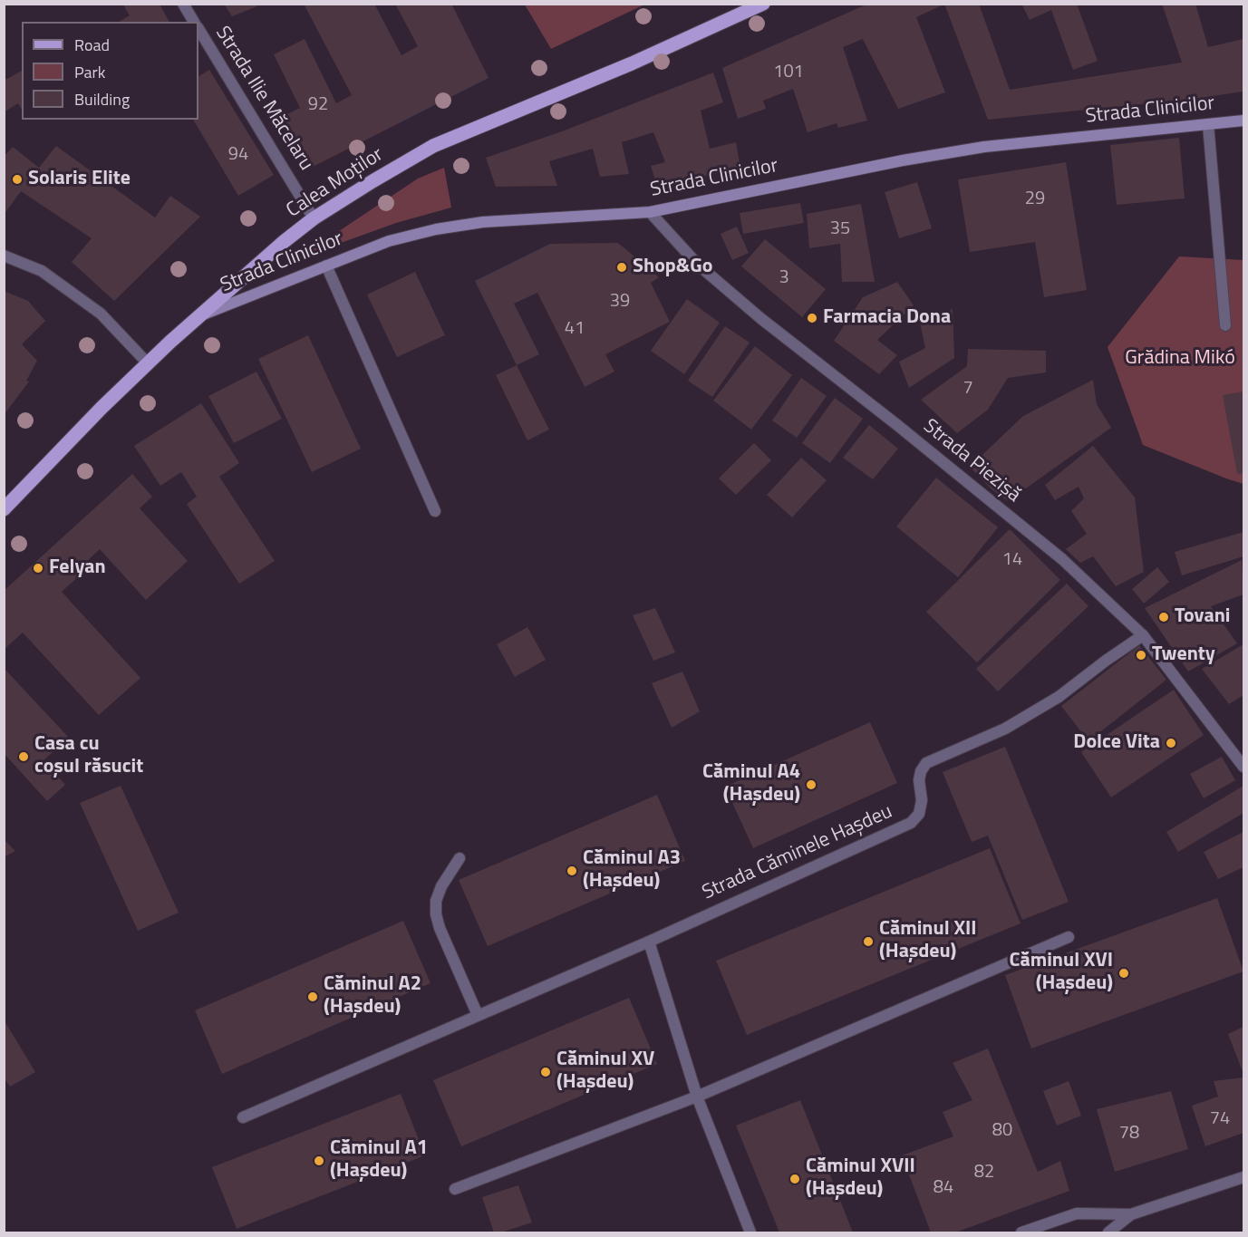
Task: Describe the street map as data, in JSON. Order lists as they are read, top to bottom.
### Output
{
  "streets": {
    "main road": ["Strada Clinicilor", "Calea Moților"],
    "street": ["Strada Ilie Măcelaru", "Strada Piezișă", "Strada Căminele Hașdeu"]
  },
  "crossings": [
    ["Strada Ilie Măcelaru", "Calea Moților"],
    ["Strada Clinicilor", "Calea Moților"],
    ["Strada Clinicilor", "Strada Piezișă"],
    ["Strada Piezișă", "Strada Căminele Hașdeu"]
  ],
  "parks": ["Grădina Mikó"],
  "places": [
    "Solaris Elite",
    "Shop&Go",
    "Farmacia Dona",
    "Felyan",
    "Tovani",
    "Twenty",
    "Dolce Vita",
    "Casa cu coșul răsucit",
    "Căminul A4 (Hașdeu)",
    "Căminul A3 (Hașdeu)",
    "Căminul XII (Hașdeu)",
    "Căminul XVI (Hașdeu)",
    "Căminul A2 (Hașdeu)",
    "Căminul XV (Hașdeu)",
    "Căminul A1 (Hașdeu)",
    "Căminul XVII (Hașdeu)"
  ],
  "house_numbers": [
    "101",
    "92",
    "94",
    "29",
    "35",
    "3",
    "39",
    "41",
    "7",
    "14",
    "74",
    "80",
    "78",
    "82",
    "84"
  ],
  "legend": ["Road", "Park", "Building"]
}
